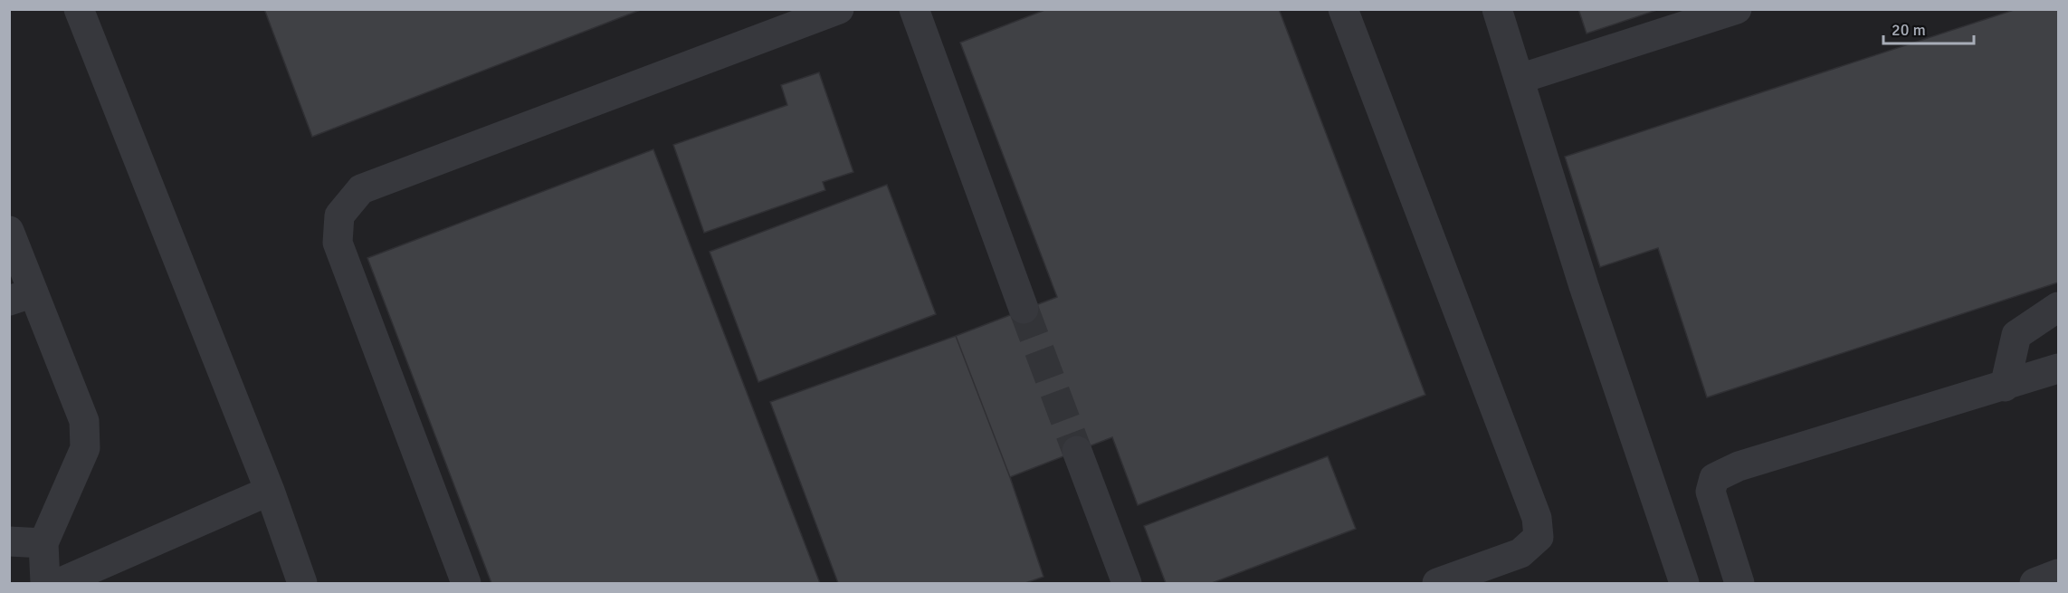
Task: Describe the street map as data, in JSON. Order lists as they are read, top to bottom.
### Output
{
  "scale_bar": "20 m"
}
